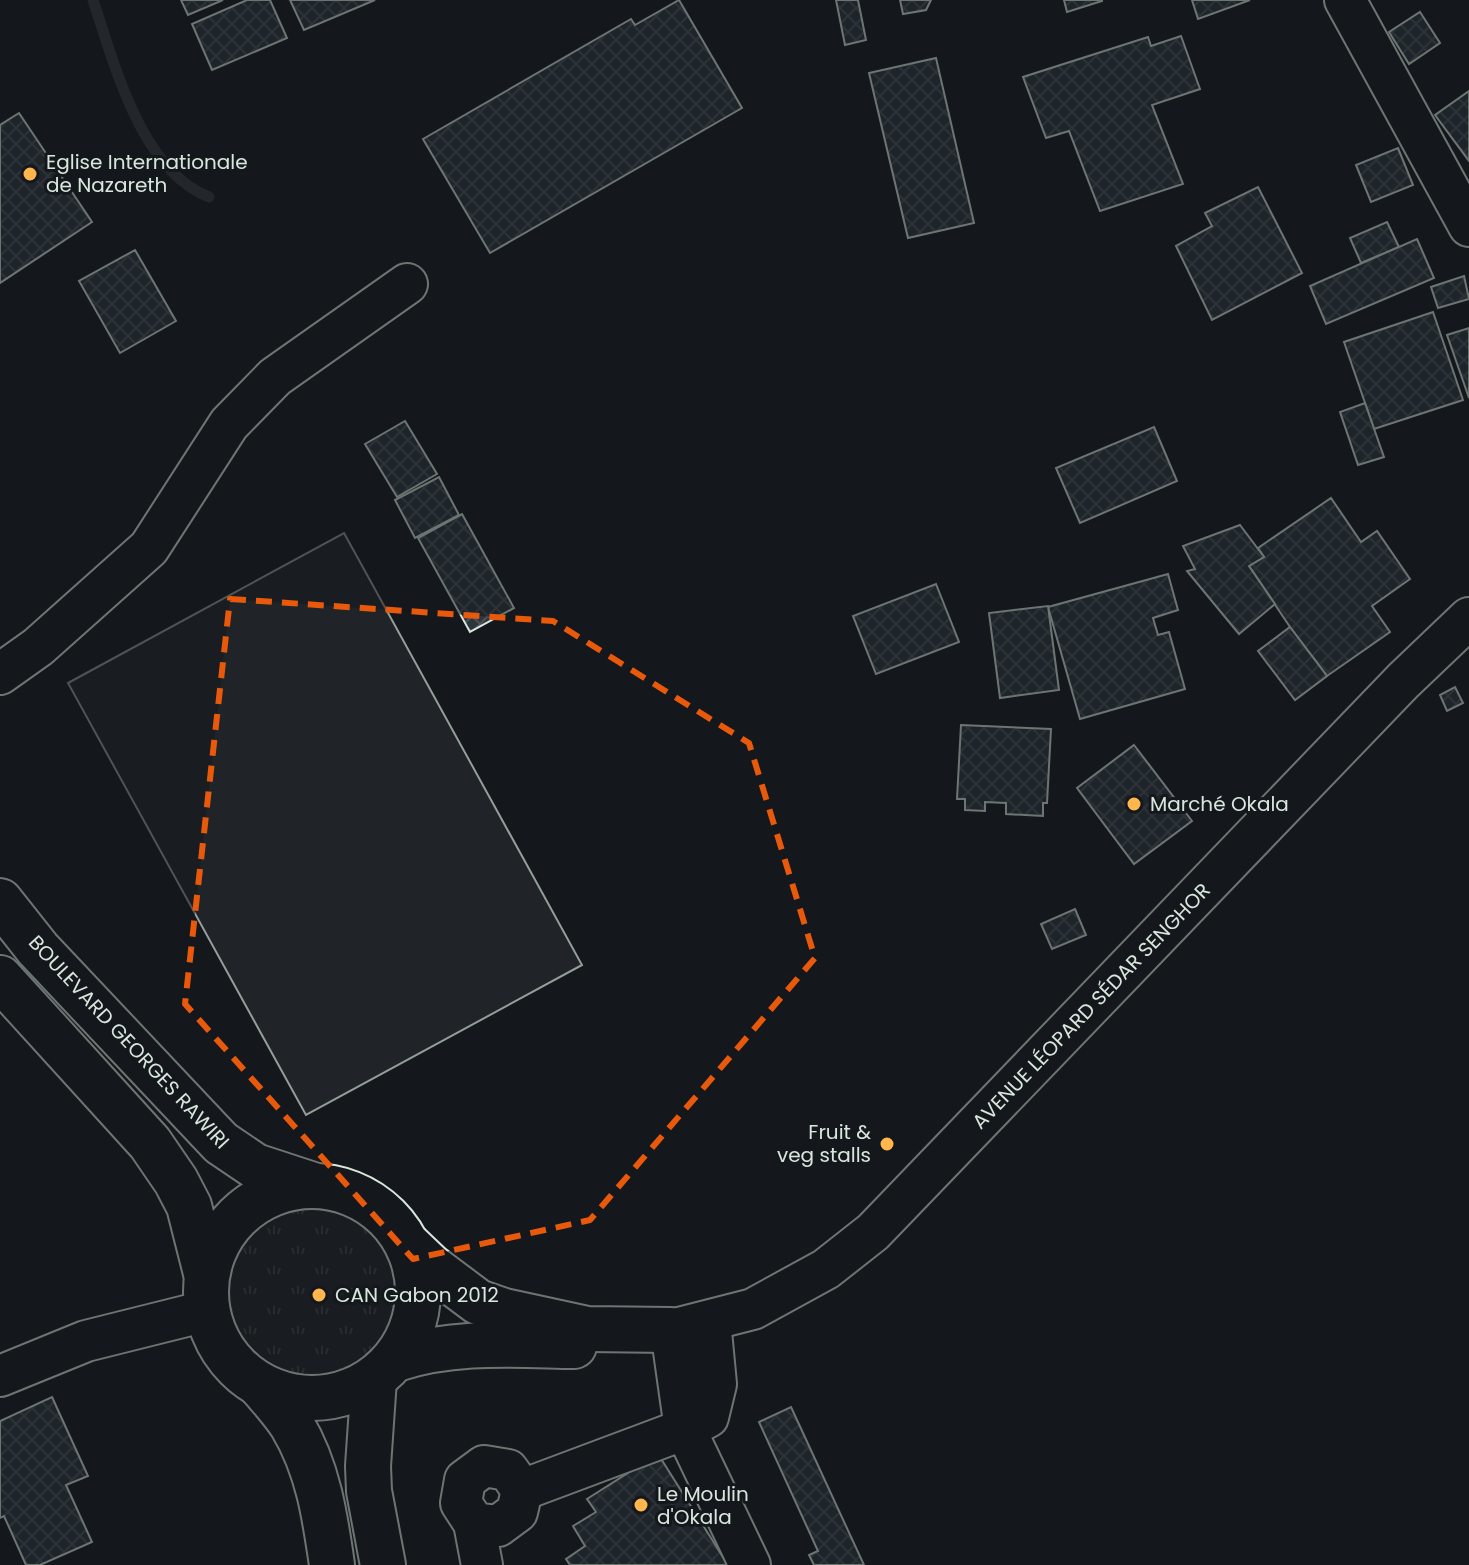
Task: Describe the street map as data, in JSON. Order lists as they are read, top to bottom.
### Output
{
  "streets": {
    "main road": ["BOULEVARD GEORGES RAWIRI"],
    "street": ["AVENUE LÉOPARD SÉDAR SENGHOR"]
  },
  "places": [
    "Eglise Internationale de Nazareth",
    "Marché Okala",
    "Fruit & veg stalls",
    "CAN Gabon 2012",
    "Le Moulin d'Okala"
  ]
}
